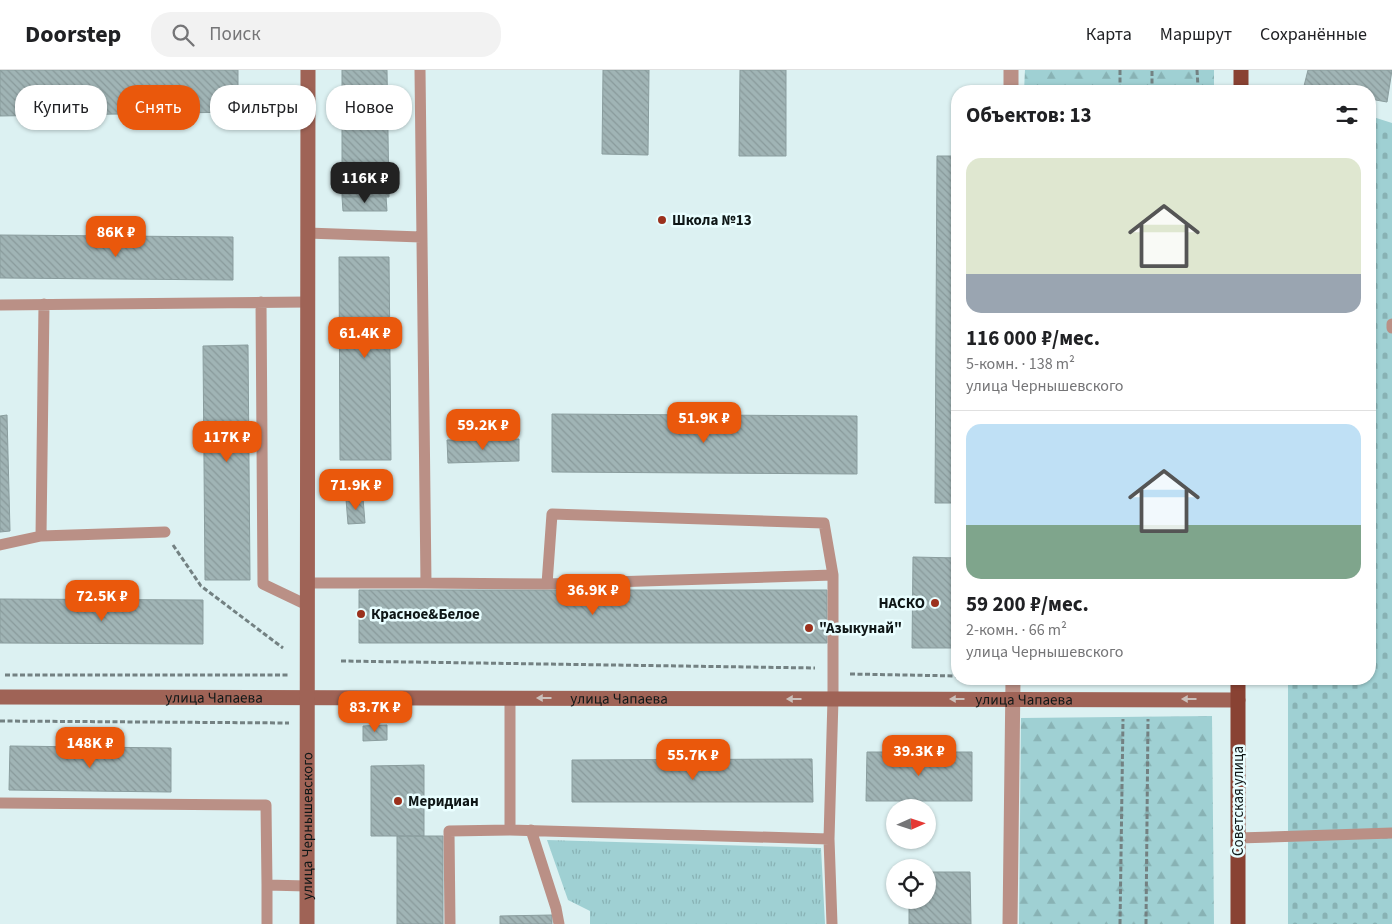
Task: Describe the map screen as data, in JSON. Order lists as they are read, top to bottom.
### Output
{
  "streets": {
    "main road": ["Советская улица"],
    "street": ["улица Чапаева", "улица Чернышевского"]
  },
  "crossings": [
    ["улица Чапаева", "Советская улица"],
    ["улица Чапаева", "улица Чернышевского"]
  ],
  "one_way": ["улица Чапаева"],
  "places": [
    "Школа №13",
    "НАСКО",
    "Красное&Белое",
    "\"Азыкунай\"",
    "Меридиан"
  ],
  "north": "right",
  "page": {
    "header": "Doorstep",
    "search": "Поиск",
    "nav": ["Карта", "Маршрут", "Сохранённые"],
    "chip": [
      "Купить",
      "Снять",
      "Фильтры",
      "Новое"
    ],
    "heading": "Объектов: 13",
    "list": [
      {
        "name": "116 000 ₽/мес.",
        "note": "5-комн. · 138 m² · улица Чернышевского"
      },
      {
        "name": "59 200 ₽/мес.",
        "note": "2-комн. · 66 m² · улица Чернышевского"
      }
    ],
    "price": [
      "116K ₽",
      "86K ₽",
      "61.4K ₽",
      "51.9K ₽",
      "59.2K ₽",
      "117K ₽",
      "71.9K ₽",
      "36.9K ₽",
      "72.5K ₽",
      "83.7K ₽",
      "148K ₽",
      "39.3K ₽",
      "55.7K ₽"
    ]
  }
}
